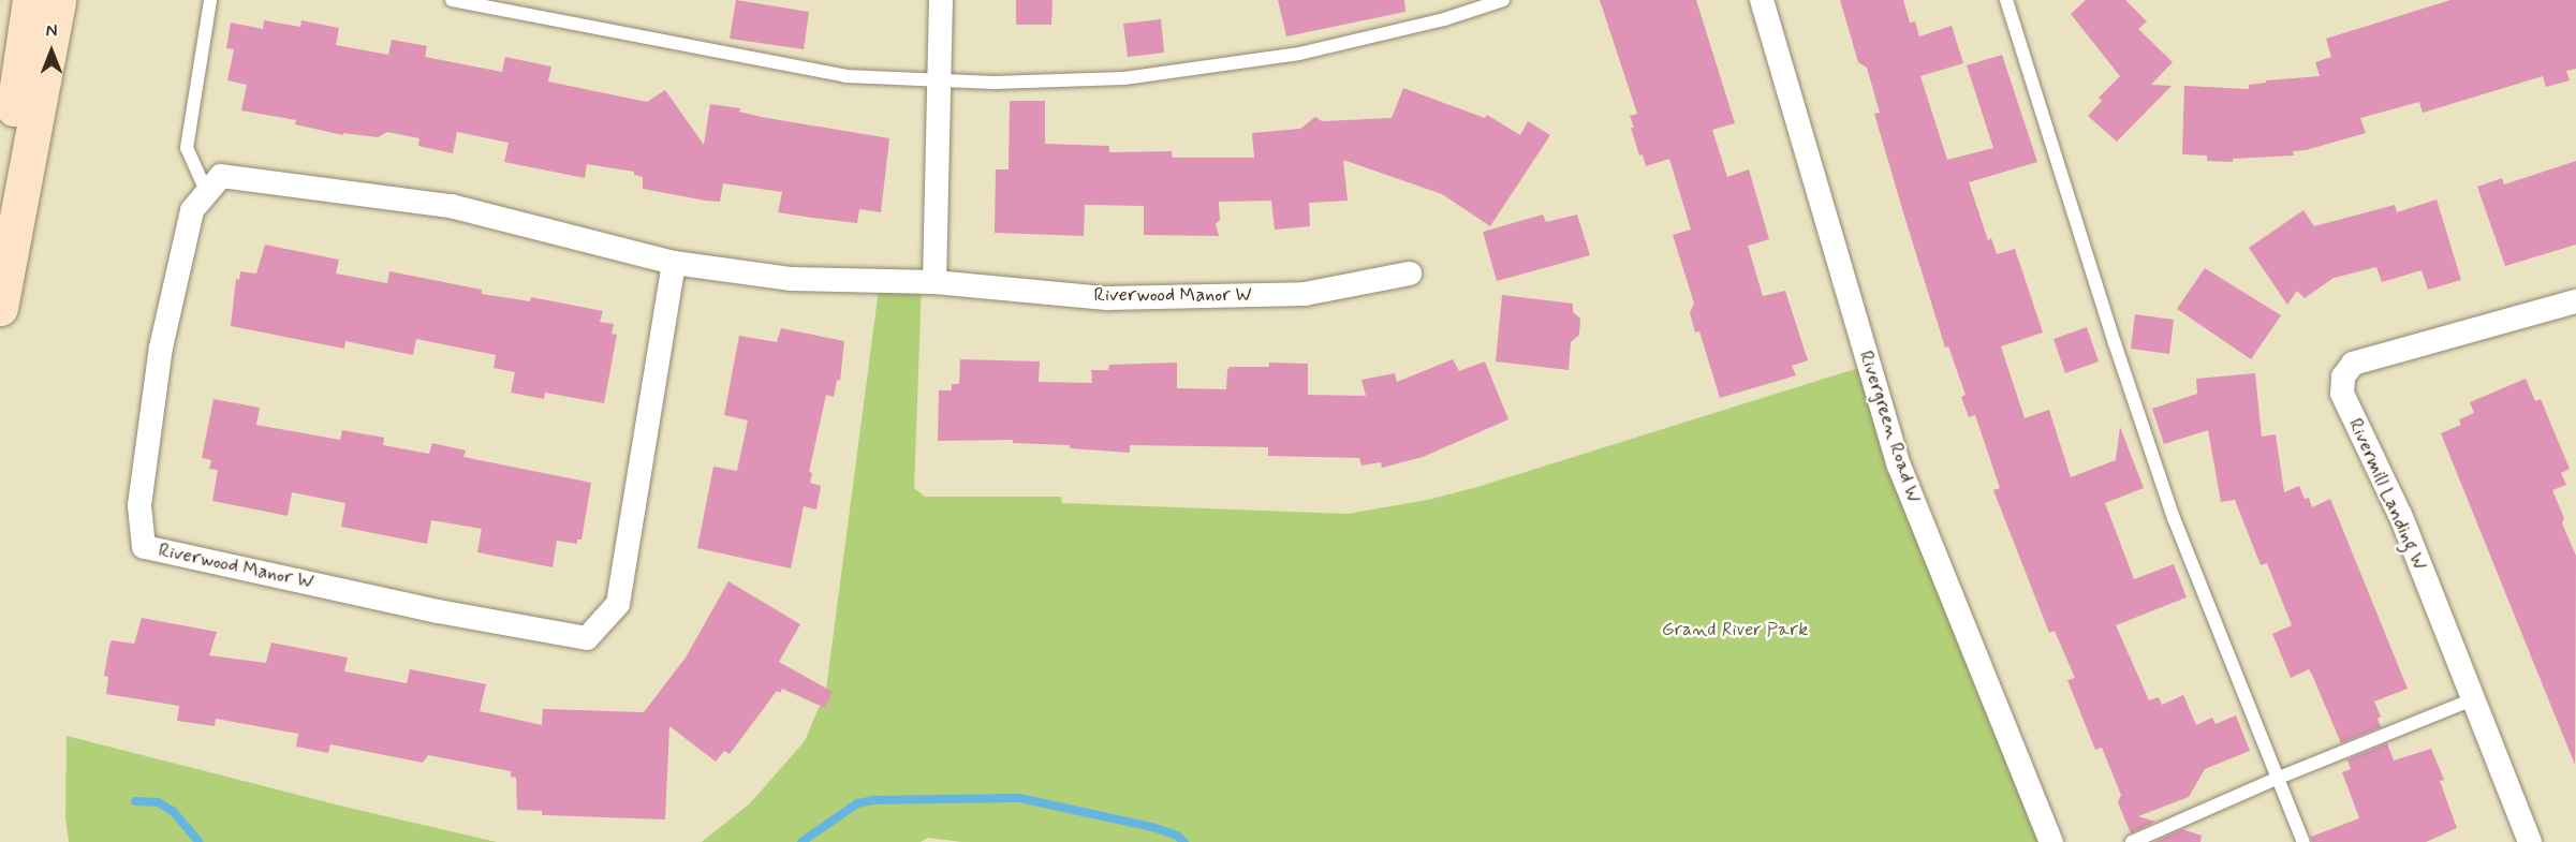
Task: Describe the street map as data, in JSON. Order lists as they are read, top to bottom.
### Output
{
  "streets": {
    "street": ["Riverwood Manor W", "Rivergreen Road W", "Rivermill Landing W"]
  },
  "parks": ["Grand River Park"],
  "north": "top"
}
